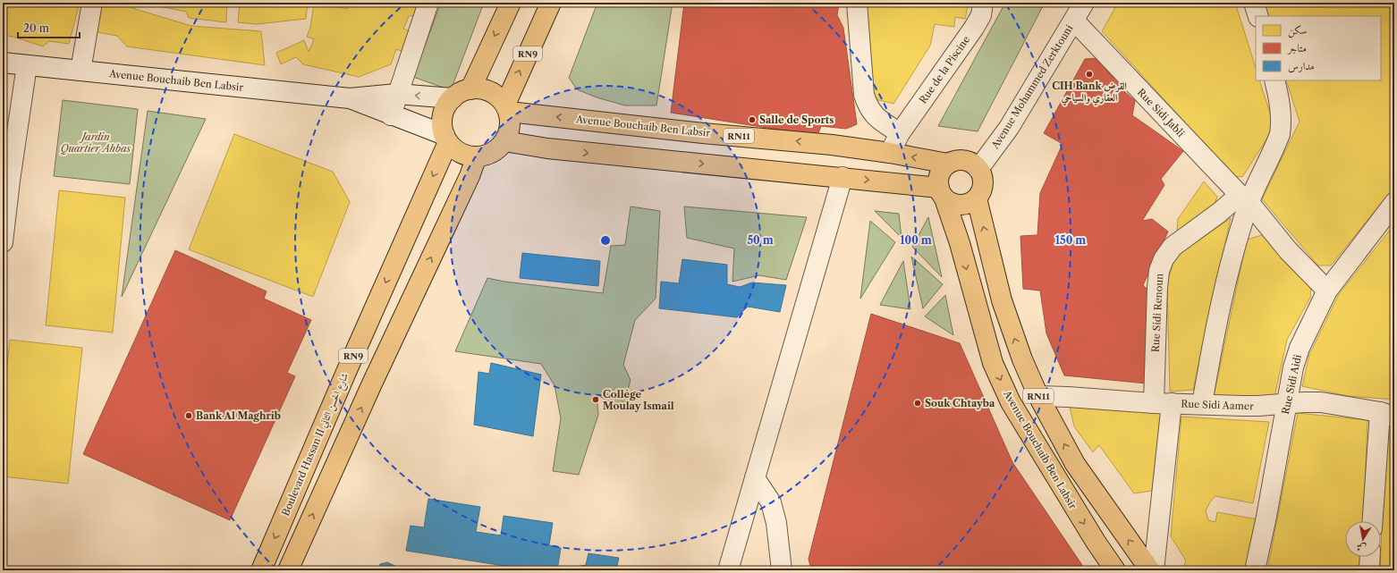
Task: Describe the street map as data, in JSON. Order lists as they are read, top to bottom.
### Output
{
  "streets": {
    "main road": [
      "RN9",
      "Avenue Bouchaib Ben Labsir",
      "RN11",
      "Boulevard Hassan II شارع الحسن الثاني"
    ],
    "street": [
      "Rue de la Piscine",
      "Avenue Mohammed Zerktouni",
      "Rue Sidi Jabli",
      "Rue Sidi Renoun",
      "Rue Sidi Aidi",
      "Rue Sidi Aamer"
    ]
  },
  "crossings": [
    ["RN9", "Avenue Bouchaib Ben Labsir"],
    ["RN9", "Boulevard Hassan II شارع الحسن الثاني"],
    ["Rue de la Piscine", "Avenue Bouchaib Ben Labsir"],
    ["Avenue Bouchaib Ben Labsir", "Avenue Mohammed Zerktouni"],
    ["Avenue Bouchaib Ben Labsir", "RN11"],
    ["Avenue Bouchaib Ben Labsir", "Boulevard Hassan II شارع الحسن الثاني"],
    ["Avenue Mohammed Zerktouni", "Rue Sidi Jabli"],
    ["Avenue Mohammed Zerktouni", "RN11"],
    ["Rue Sidi Jabli", "Rue Sidi Renoun"],
    ["Rue Sidi Jabli", "Rue Sidi Aidi"],
    ["RN11", "Rue Sidi Aamer"],
    ["Rue Sidi Renoun", "Rue Sidi Aamer"],
    ["Rue Sidi Aidi", "Rue Sidi Aamer"]
  ],
  "parks": ["Jardin Quartier Ahbas"],
  "places": [
    "CIH Bank القرض العقاري والسياحي",
    "Salle de Sports",
    "Collège Moulay Ismail",
    "Souk Chtayba",
    "Bank Al Maghrib"
  ],
  "legend": ["سكن", "متاجر", "مدارس"],
  "scale_bar": "20 m",
  "north": "bottom",
  "rings": ["50 m", "100 m", "150 m"]
}
